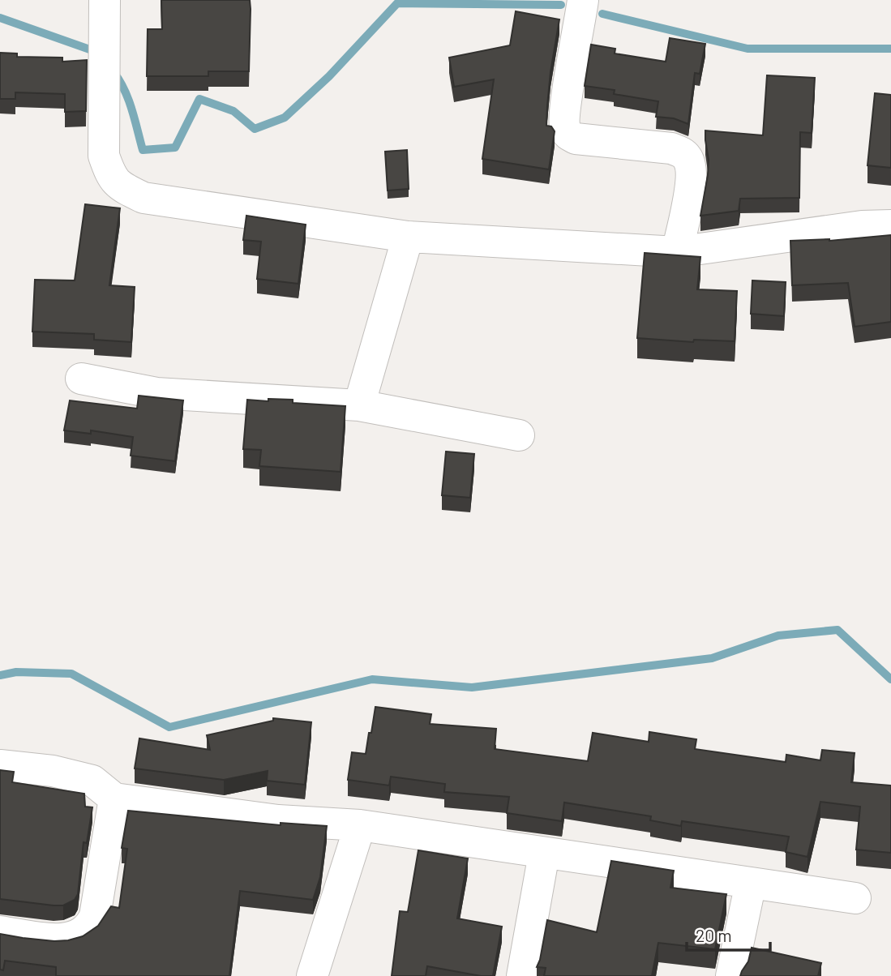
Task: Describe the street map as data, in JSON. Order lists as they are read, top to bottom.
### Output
{
  "scale_bar": "20 m"
}
